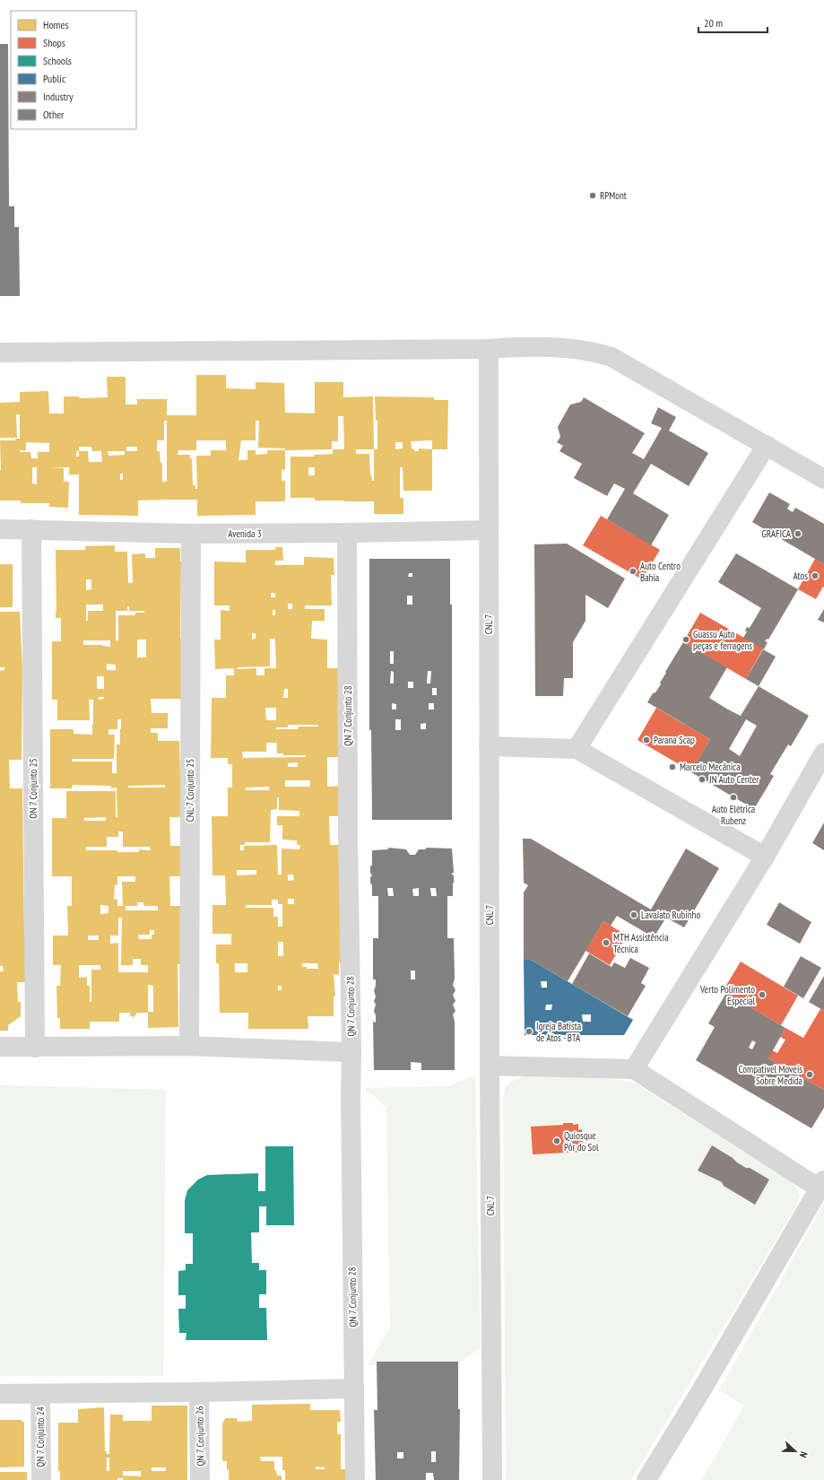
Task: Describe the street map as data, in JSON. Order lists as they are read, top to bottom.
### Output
{
  "streets": {
    "street": [
      "Avenida 3",
      "CNL 7",
      "QN 7 Conjunto 28",
      "ON 7 Conjunto 25",
      "CNL 7 Conjunto 25",
      "QN 7 Conjunto 26",
      "QN 7 Conjunto 24"
    ]
  },
  "crossings": [
    ["Avenida 3", "CNL 7"],
    ["Avenida 3", "QN 7 Conjunto 28"],
    ["Avenida 3", "ON 7 Conjunto 25"],
    ["Avenida 3", "CNL 7 Conjunto 25"]
  ],
  "places": [
    "RPMont",
    "GRAFICA",
    "Auto Centro Bahia",
    "Atos",
    "Guassu Auto peças e ferragens",
    "Parana Scap",
    "Marcelo Mecânica",
    "JN Auto Center",
    "Auto Elétrica Rubenz",
    "LavaJato Rubinho",
    "MTH Assistência Técnica",
    "Verto Polimento Especial",
    "Igreja Batista de Atos - BTA",
    "Compativel Moveis Sobre Medida",
    "Quiosque Pôr do Sol"
  ],
  "legend": [
    "Homes",
    "Shops",
    "Schools",
    "Public",
    "Industry",
    "Other"
  ],
  "scale_bar": "20 m",
  "north": "right"
}
